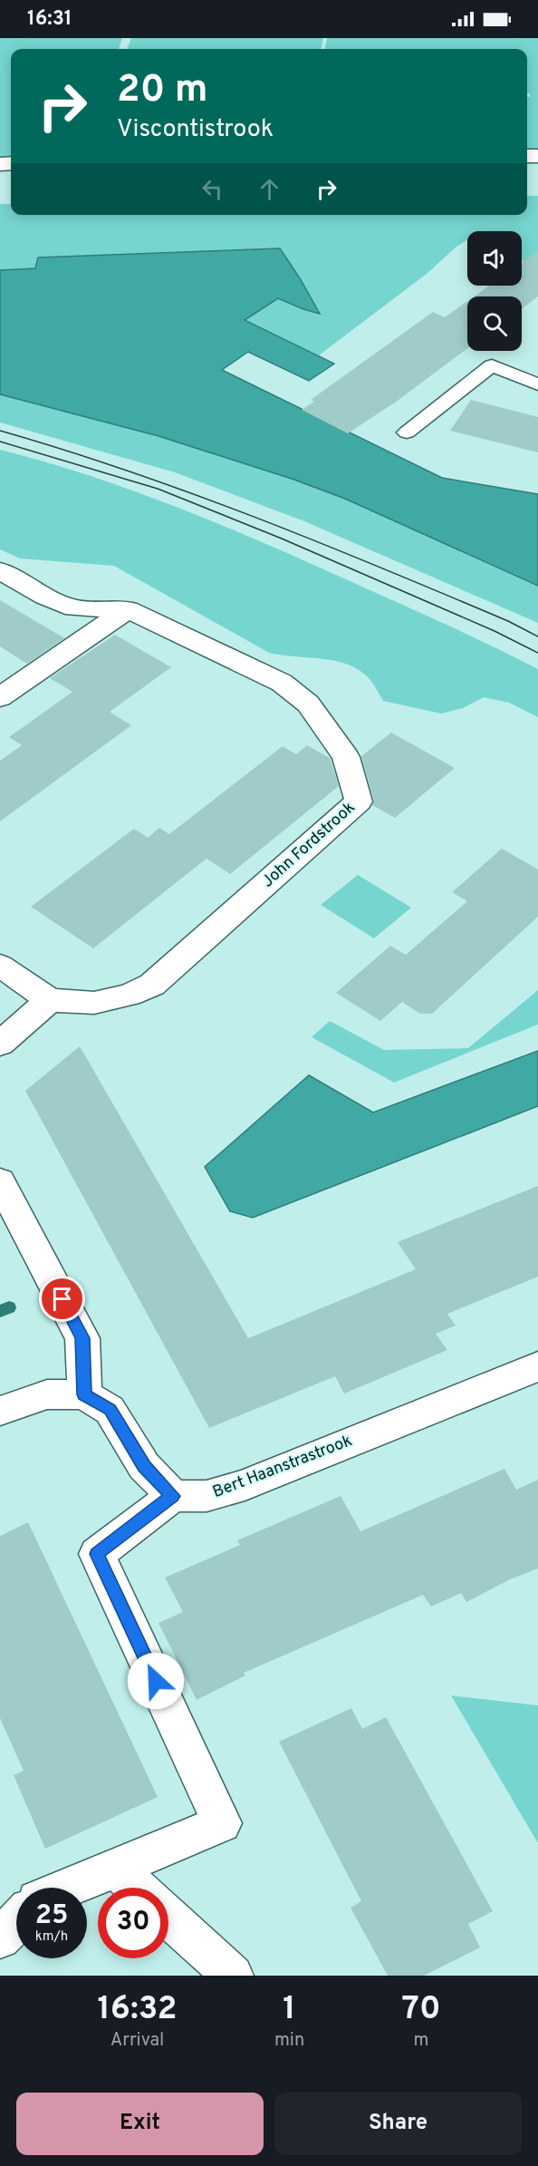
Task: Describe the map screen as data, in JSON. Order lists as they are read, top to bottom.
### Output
{
  "streets": {
    "street": ["John Fordstrook", "Bert Haanstrastrook"]
  },
  "page": {
    "status": "16:31",
    "turn": ["20 m", "Viscontistrook"],
    "speed": "25 km/h",
    "limit": "30",
    "eta": [
      "16:32",
      "Arrival",
      "1",
      "min",
      "70",
      "m"
    ],
    "buttons": ["Exit", "Share"]
  }
}
